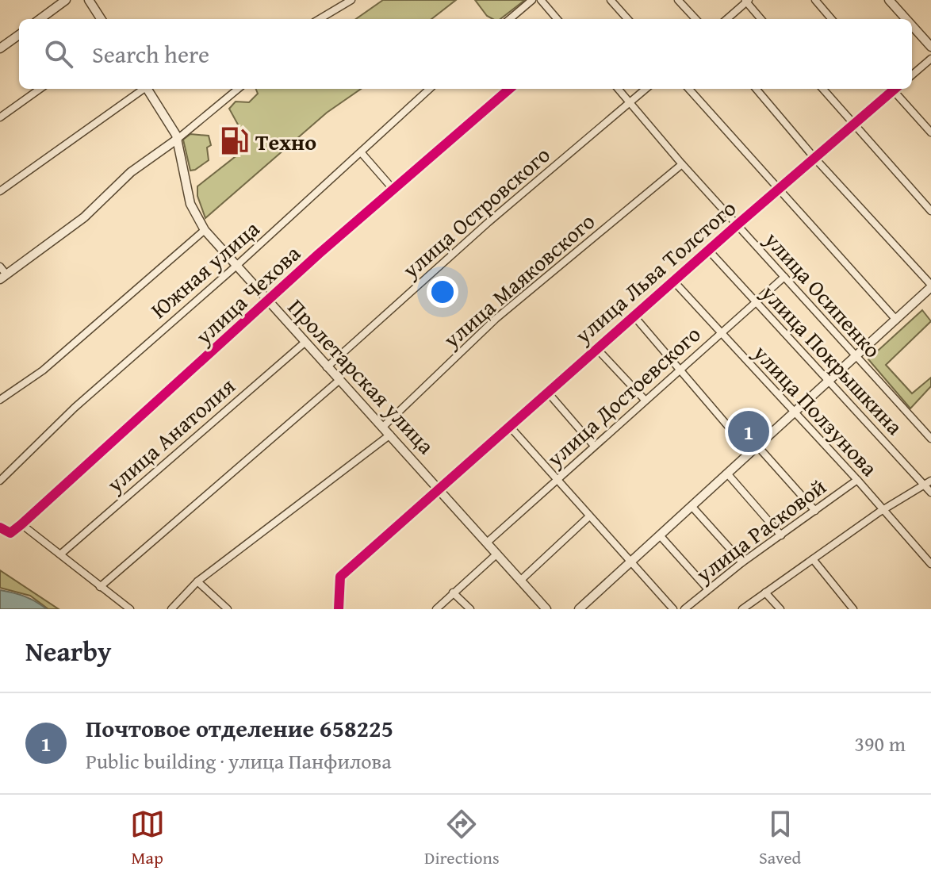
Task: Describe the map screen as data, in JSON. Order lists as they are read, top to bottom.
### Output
{
  "streets": {
    "street": [
      "улица Островского",
      "Южная улица",
      "улица Льва Толстого",
      "улица Маяковского",
      "улица Чехова",
      "улица Осипенко",
      "улица Покрышкина",
      "Пролетарская улица",
      "улица Достоевского",
      "улица Ползунова",
      "улица Анатолия",
      "улица Расковой"
    ]
  },
  "crossings": [
    ["улица Островского", "улица Осипенко"],
    ["улица Островского", "Пролетарская улица"],
    ["Южная улица", "Пролетарская улица"],
    ["улица Льва Толстого", "улица Осипенко"],
    ["улица Льва Толстого", "улица Покрышкина"],
    ["улица Льва Толстого", "Пролетарская улица"],
    ["улица Льва Толстого", "улица Ползунова"],
    ["улица Маяковского", "улица Осипенко"],
    ["улица Маяковского", "Пролетарская улица"],
    ["улица Чехова", "Пролетарская улица"],
    ["улица Осипенко", "улица Достоевского"],
    ["улица Покрышкина", "улица Достоевского"],
    ["Пролетарская улица", "улица Достоевского"],
    ["Пролетарская улица", "улица Анатолия"],
    ["улица Достоевского", "улица Ползунова"],
    ["улица Ползунова", "улица Расковой"]
  ],
  "places": {
    "fuel station": ["Техно"]
  },
  "page": {
    "search": "Search here",
    "pins": "1",
    "heading": "Nearby",
    "list": [
      {
        "mark": "1",
        "name": "Почтовое отделение 658225",
        "note": "Public building · улица Панфилова",
        "value": "390 m"
      }
    ],
    "nav": ["Map", "Directions", "Saved"]
  }
}
